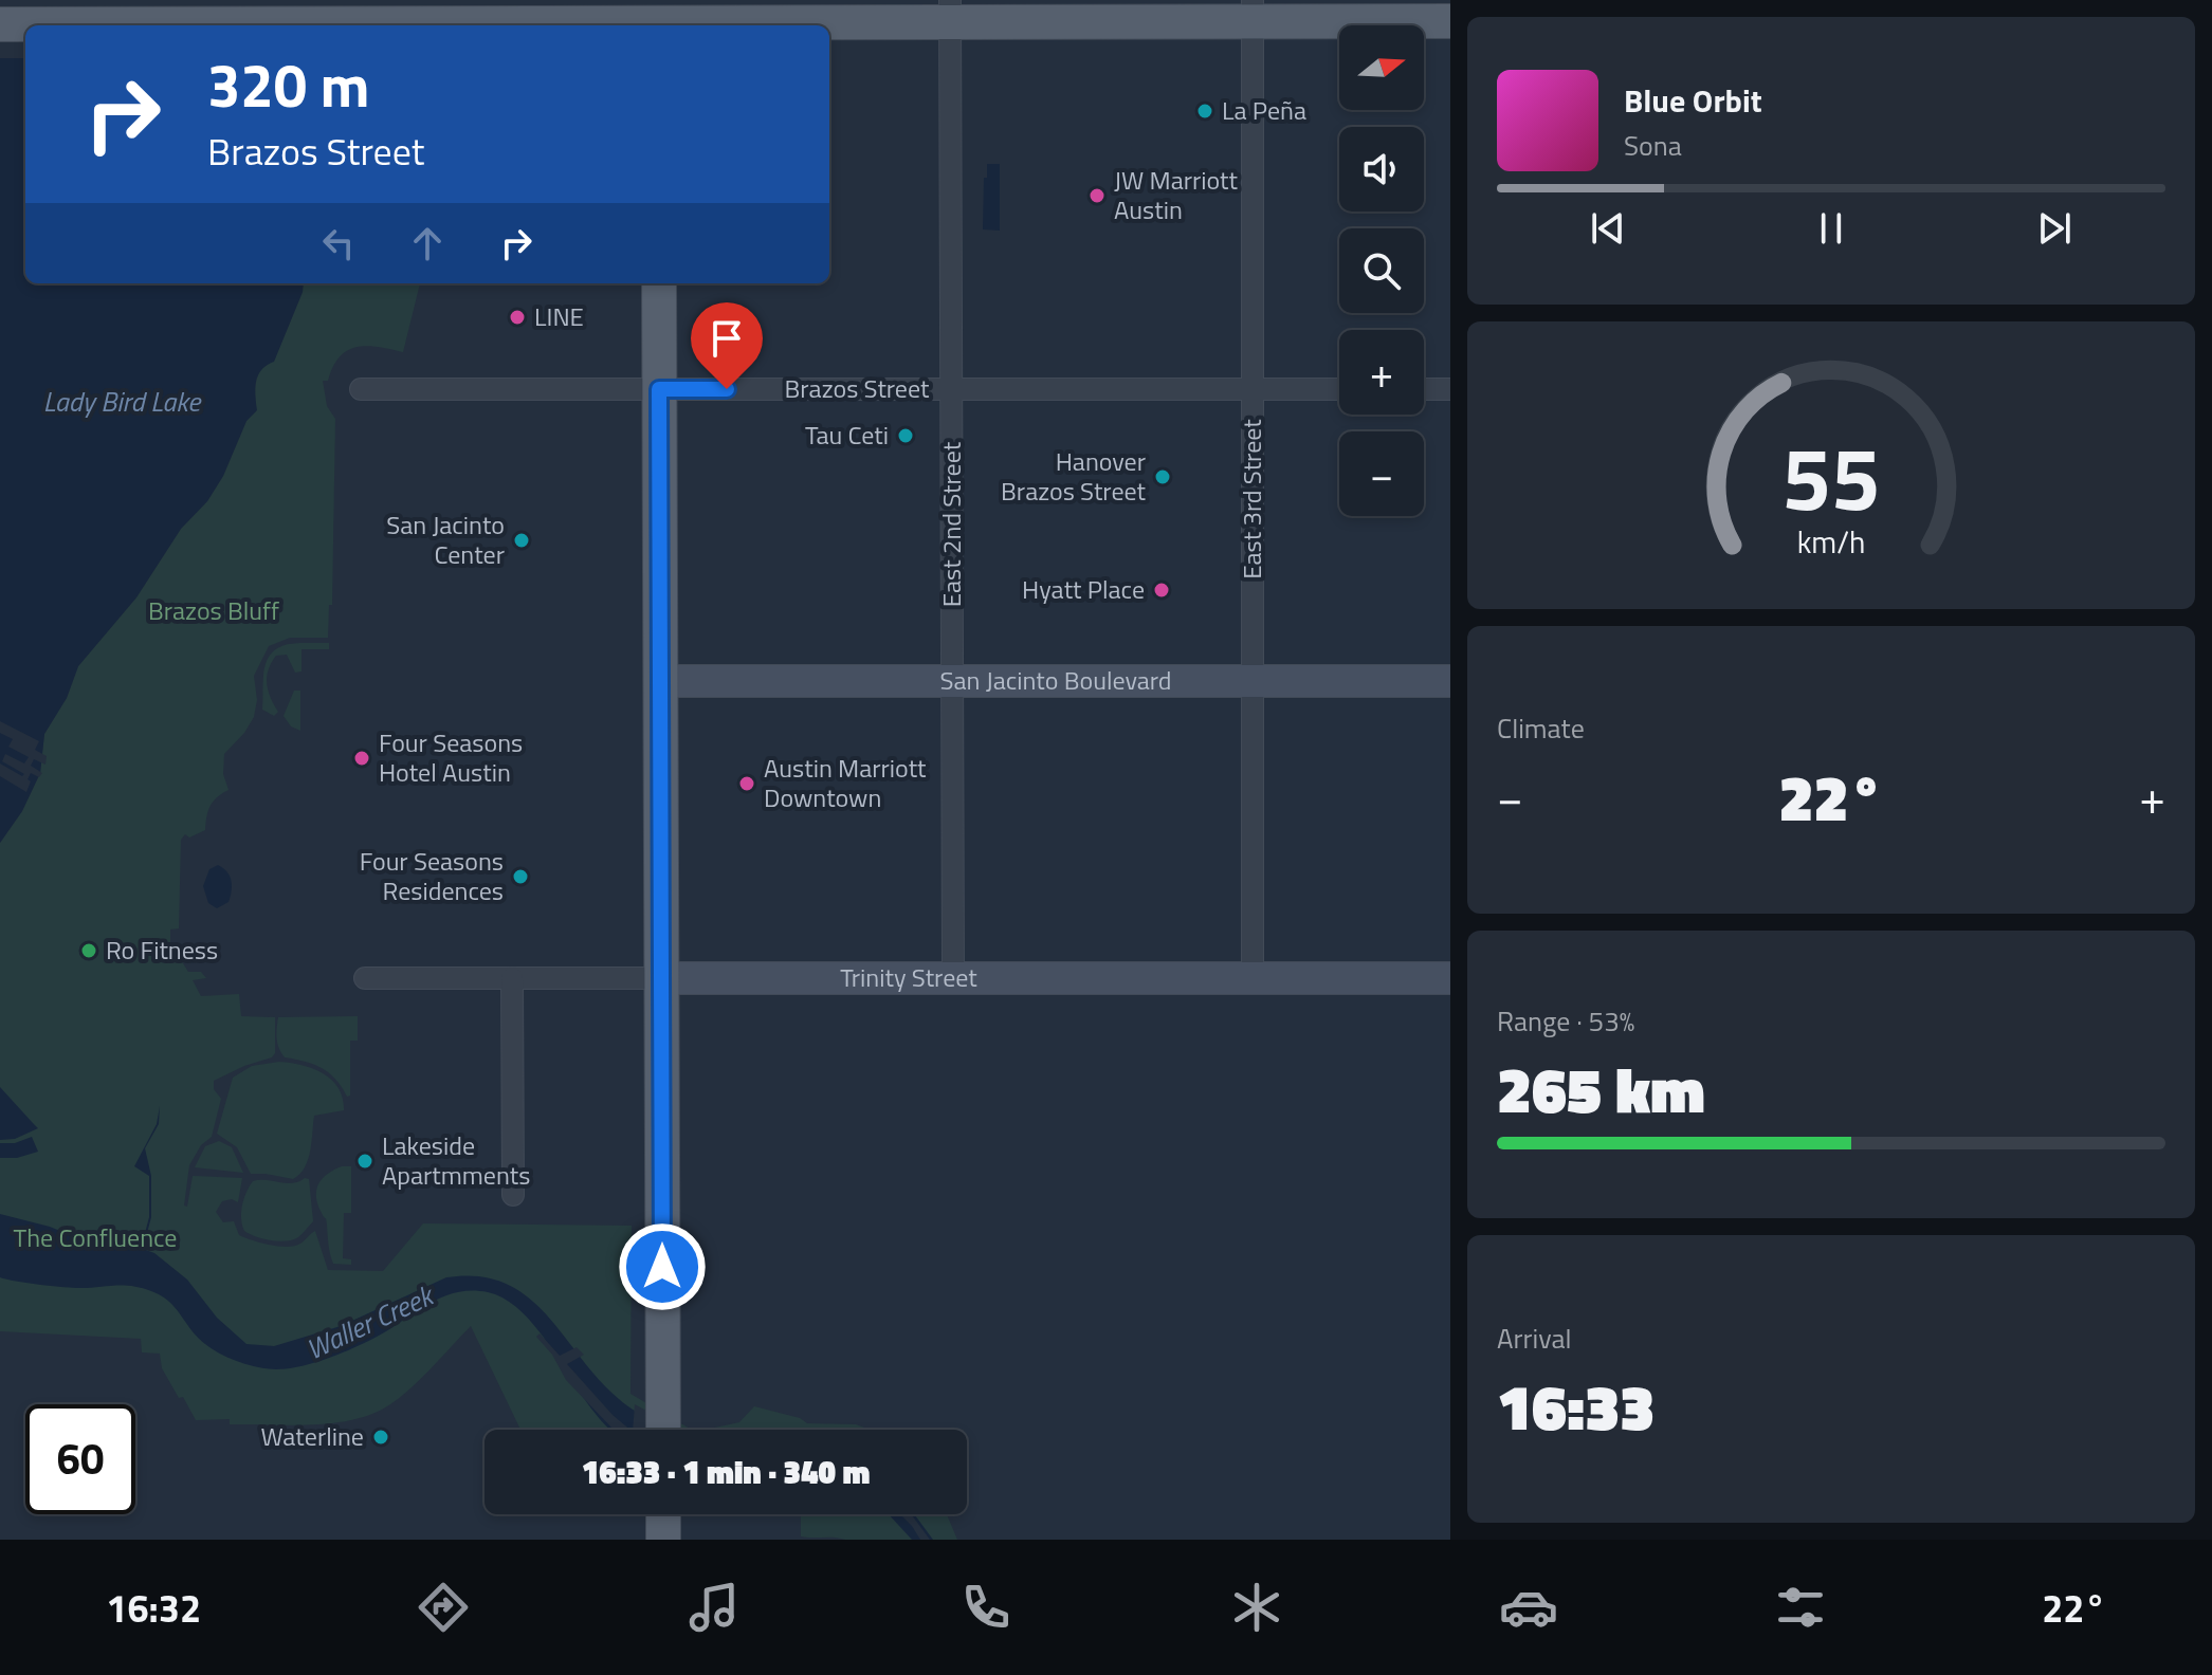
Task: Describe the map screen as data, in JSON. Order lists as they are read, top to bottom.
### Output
{
  "streets": {
    "main road": ["San Jacinto Boulevard", "Trinity Street"],
    "street": ["Brazos Street", "East 3rd Street", "East 2nd Street"]
  },
  "crossings": [
    ["Brazos Street", "East 3rd Street"],
    ["Brazos Street", "East 2nd Street"],
    ["East 3rd Street", "San Jacinto Boulevard"],
    ["East 3rd Street", "Trinity Street"],
    ["East 2nd Street", "San Jacinto Boulevard"],
    ["East 2nd Street", "Trinity Street"]
  ],
  "water": ["Lady Bird Lake", "Waller Creek"],
  "parks": ["Brazos Bluff", "The Confluence"],
  "places": [
    "La Peña",
    "JW Marriott Austin",
    "LINE",
    "Tau Ceti",
    "Hanover Brazos Street",
    "San Jacinto Center",
    "Hyatt Place",
    "Four Seasons Hotel Austin",
    "Austin Marriott Downtown",
    "Four Seasons Residences",
    "Ro Fitness",
    "Lakeside Apartmments",
    "Waterline"
  ],
  "north": "right",
  "page": {
    "map_buttons": ["+", "−"],
    "turn": ["320 m", "Brazos Street"],
    "song": ["Blue Orbit", "Sona"],
    "tile": [
      "Climate",
      ["Range · 53%", "265 km"],
      ["Arrival", "16:33"]
    ],
    "heat": ["−", "22°", "+"],
    "limit": "60",
    "trip": "16:33 · 1 min · 340 m",
    "tabs": ["16:32", "22°"],
    "gauge": ["55", "km/h"]
  }
}
